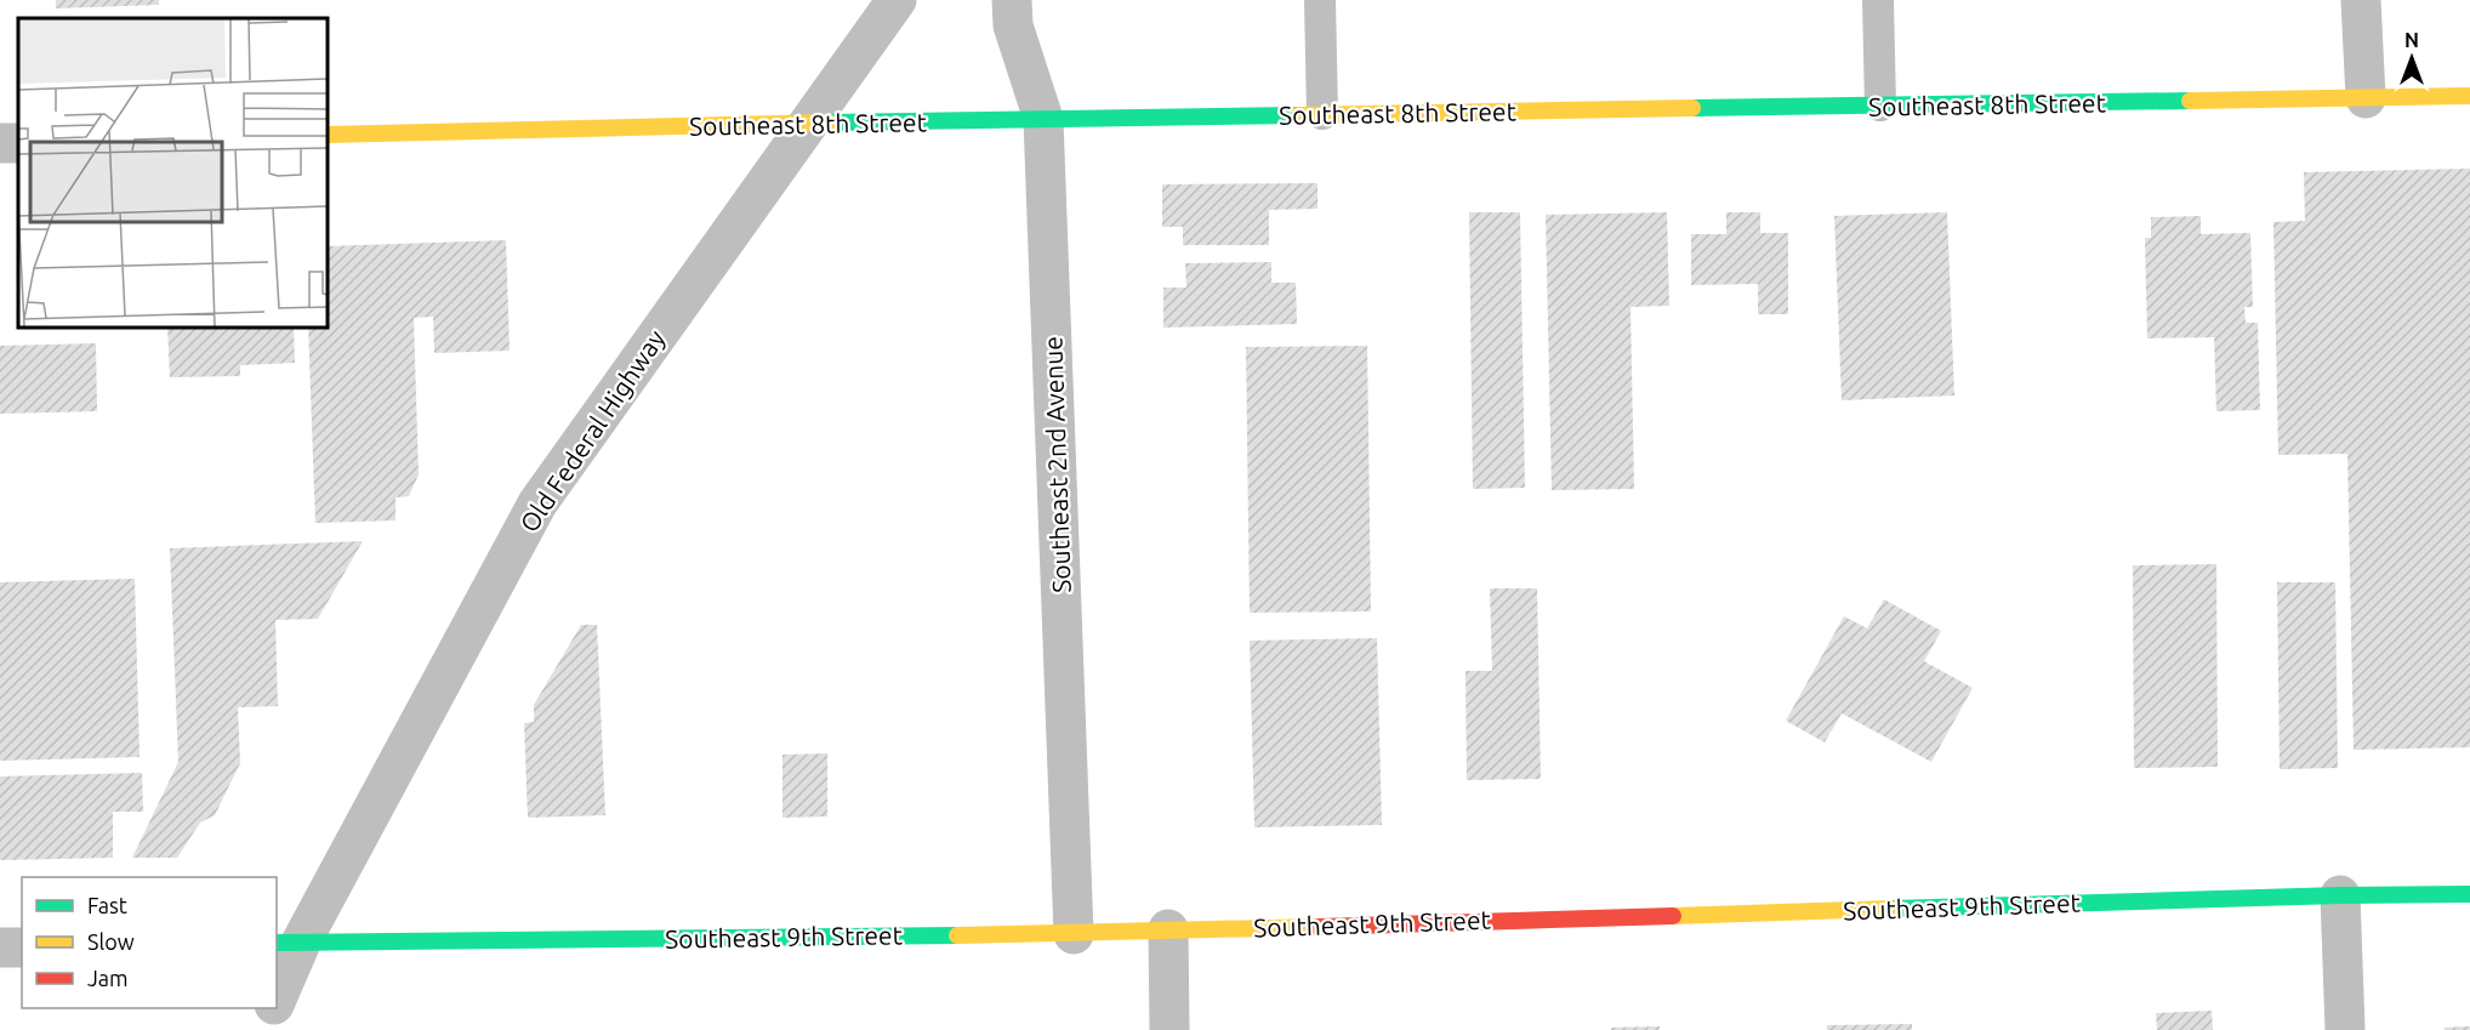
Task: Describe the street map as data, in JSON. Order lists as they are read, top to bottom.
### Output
{
  "streets": {
    "street": [
      "Southeast 8th Street",
      "Old Federal Highway",
      "Southeast 2nd Avenue",
      "Southeast 9th Street"
    ]
  },
  "crossings": [
    ["Southeast 8th Street", "Old Federal Highway"],
    ["Southeast 8th Street", "Southeast 2nd Avenue"],
    ["Old Federal Highway", "Southeast 9th Street"],
    ["Southeast 2nd Avenue", "Southeast 9th Street"]
  ],
  "legend": ["Fast", "Slow", "Jam"],
  "north": "top"
}
